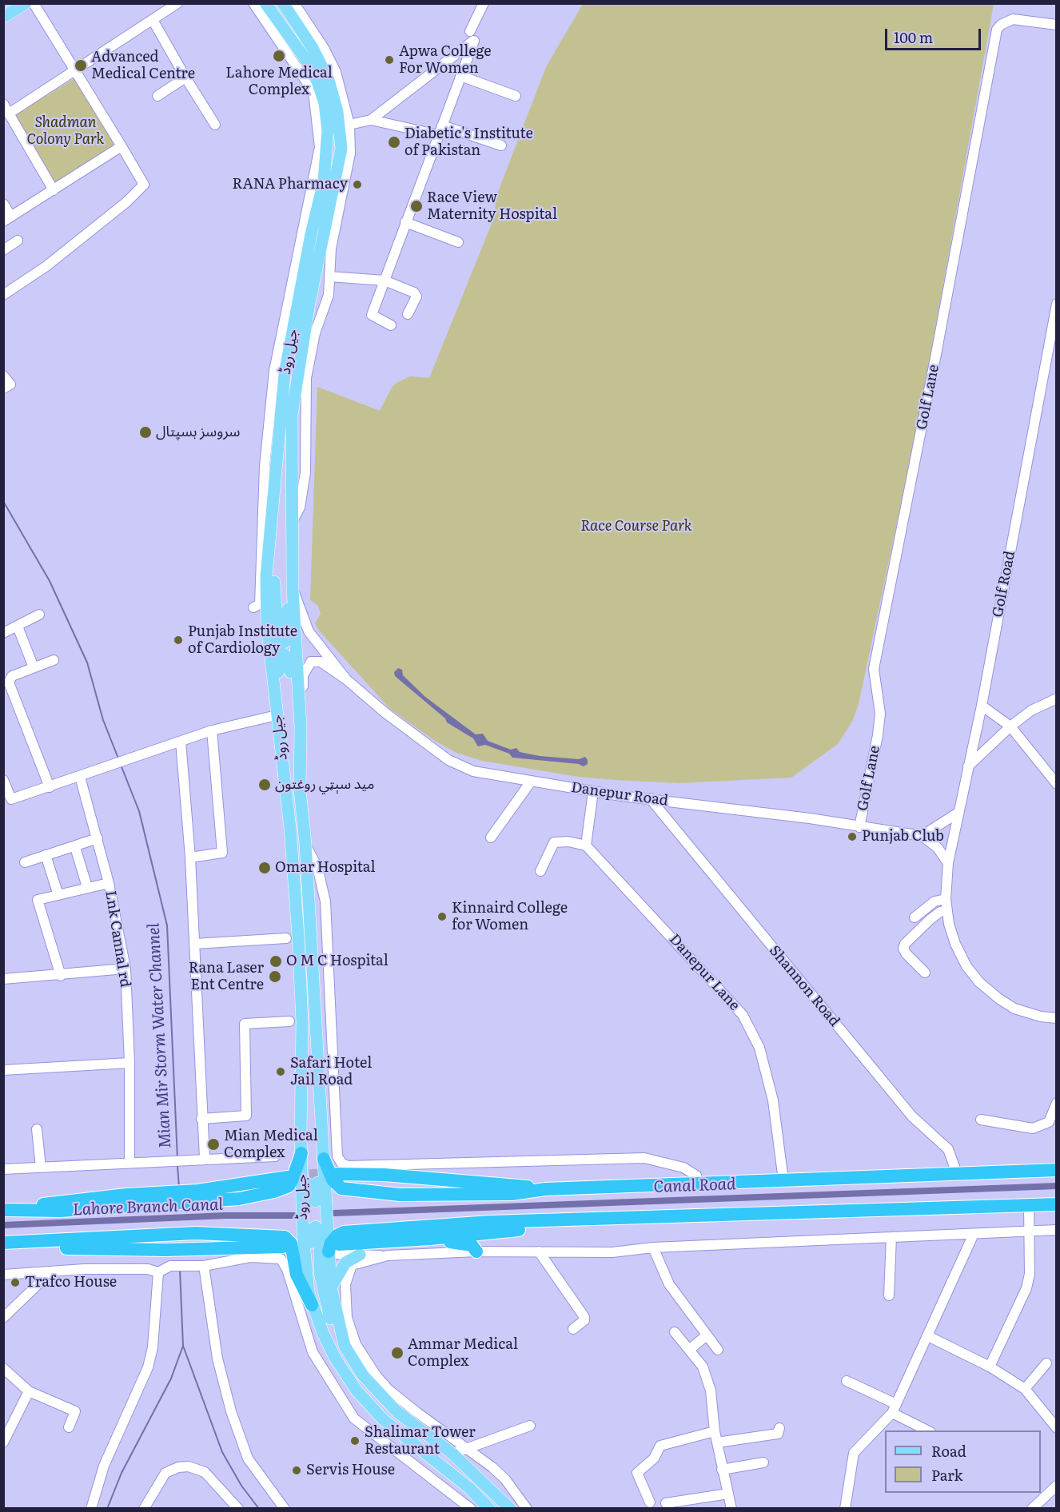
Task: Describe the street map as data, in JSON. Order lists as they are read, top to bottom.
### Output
{
  "streets": {
    "main road": ["جیل روڈ"],
    "street": [
      "Golf Lane",
      "Golf Road",
      "Danepur Road",
      "Lnk Cannal rd",
      "Danepur Lane",
      "Shannon Road"
    ]
  },
  "crossings": [
    ["جیل روڈ", "Danepur Road"],
    ["Golf Lane", "Danepur Road"],
    ["Danepur Road", "Shannon Road"]
  ],
  "water": ["Mian Mir Storm Water Channel", "Canal Road", "Lahore Branch Canal"],
  "parks": ["Shadman Colony Park", "Race Course Park"],
  "places": [
    "Lahore Medical Complex",
    "Apwa College For Women",
    "Advanced Medical Centre",
    "Diabetic's Institute of Pakistan",
    "RANA Pharmacy",
    "Race View Maternity Hospital",
    "سروسز ہسپتال",
    "Punjab Institute of Cardiology",
    "مید سېټي روغتون",
    "Punjab Club",
    "Omar Hospital",
    "Kinnaird College for Women",
    "O M C Hospital",
    "Rana Laser Ent Centre",
    "Safari Hotel Jail Road",
    "Mian Medical Complex",
    "Trafco House",
    "Ammar Medical Complex",
    "Shalimar Tower Restaurant",
    "Servis House"
  ],
  "legend": ["Road", "Park"],
  "scale_bar": "100 m"
}
